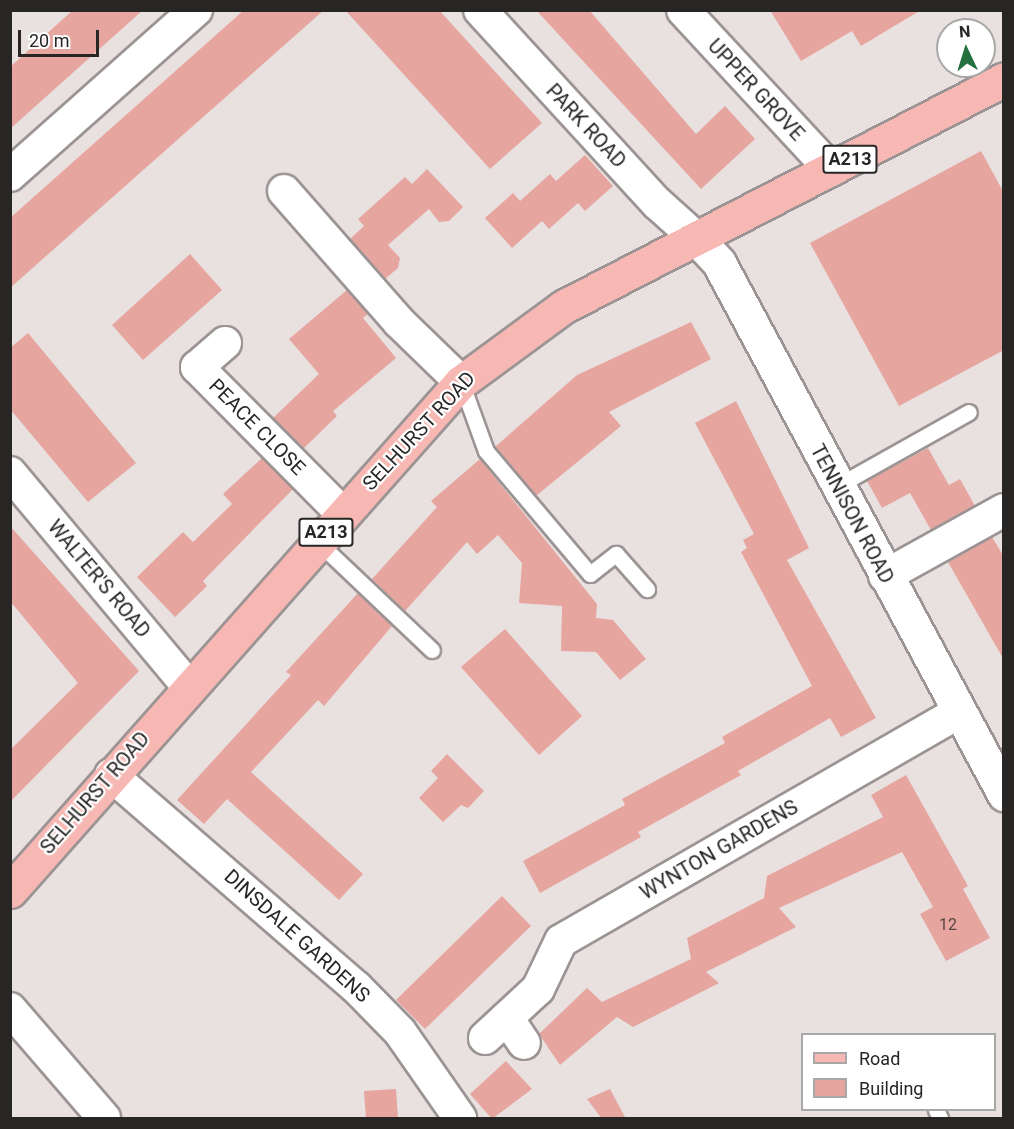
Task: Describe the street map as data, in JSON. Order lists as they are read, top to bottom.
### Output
{
  "streets": {
    "main road": ["A213", "SELHURST ROAD"],
    "street": [
      "UPPER GROVE",
      "PARK ROAD",
      "PEACE CLOSE",
      "TENNISON ROAD",
      "WALTER'S ROAD",
      "WYNTON GARDENS",
      "DINSDALE GARDENS"
    ]
  },
  "crossings": [
    ["UPPER GROVE", "SELHURST ROAD"],
    ["PARK ROAD", "SELHURST ROAD"],
    ["PARK ROAD", "TENNISON ROAD"],
    ["PEACE CLOSE", "SELHURST ROAD"],
    ["SELHURST ROAD", "TENNISON ROAD"],
    ["SELHURST ROAD", "WALTER'S ROAD"],
    ["SELHURST ROAD", "DINSDALE GARDENS"],
    ["TENNISON ROAD", "WYNTON GARDENS"]
  ],
  "house_numbers": ["12"],
  "legend": ["Road", "Building"],
  "scale_bar": "20 m",
  "north": "top"
}
